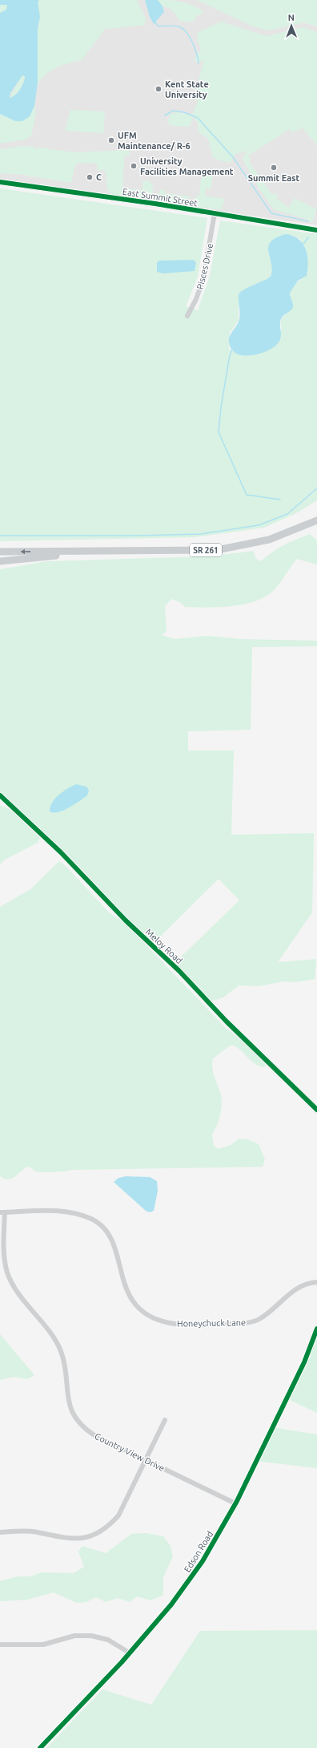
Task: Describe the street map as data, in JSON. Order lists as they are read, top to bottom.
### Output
{
  "streets": {
    "main road": ["SR 261"],
    "street": [
      "East Summit Street",
      "Pisces Drive",
      "Meloy Road",
      "Honeychuck Lane",
      "Country View Drive",
      "Edson Road"
    ]
  },
  "crossings": [
    ["East Summit Street", "Pisces Drive"],
    ["Honeychuck Lane", "Country View Drive"],
    ["Country View Drive", "Edson Road"]
  ],
  "places": [
    "Kent State University",
    "UFM Maintenance/ R-6",
    "University Facilities Management",
    "Summit East",
    "C"
  ],
  "north": "top"
}
